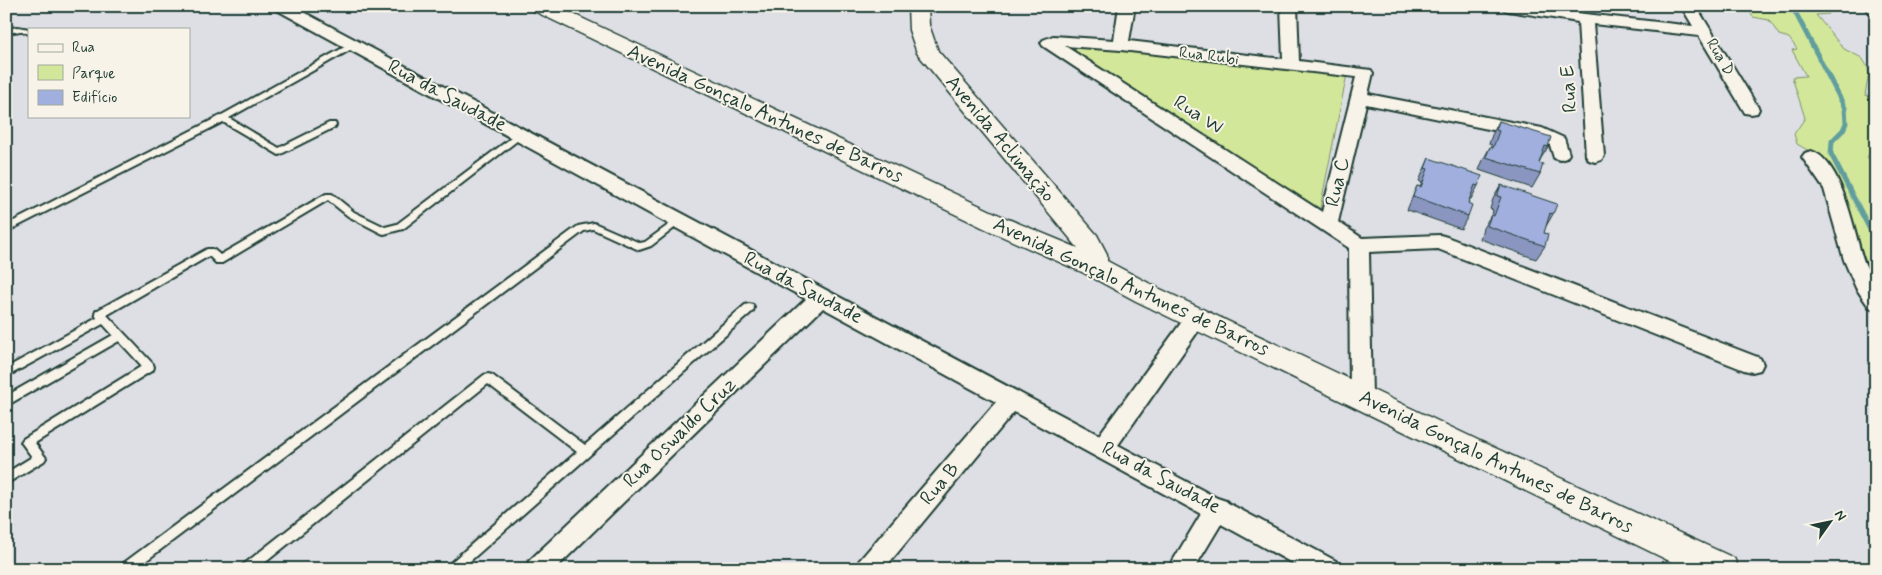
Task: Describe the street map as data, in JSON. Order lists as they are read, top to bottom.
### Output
{
  "streets": {
    "main road": ["Avenida Gonçalo Antunes de Barros", "Avenida Aclimação"],
    "street": [
      "Rua Rubi",
      "Rua D",
      "Rua E",
      "Rua da Saudade",
      "Rua W",
      "Rua C",
      "Rua Oswaldo Cruz",
      "Rua B"
    ]
  },
  "crossings": [
    ["Rua Rubi", "Rua W"],
    ["Rua Rubi", "Rua C"],
    ["Rua da Saudade", "Rua Oswaldo Cruz"],
    ["Rua da Saudade", "Rua B"],
    ["Avenida Gonçalo Antunes de Barros", "Avenida Aclimação"],
    ["Rua W", "Rua C"]
  ],
  "legend": ["Rua", "Parque", "Edifício"],
  "north": "top right"
}
